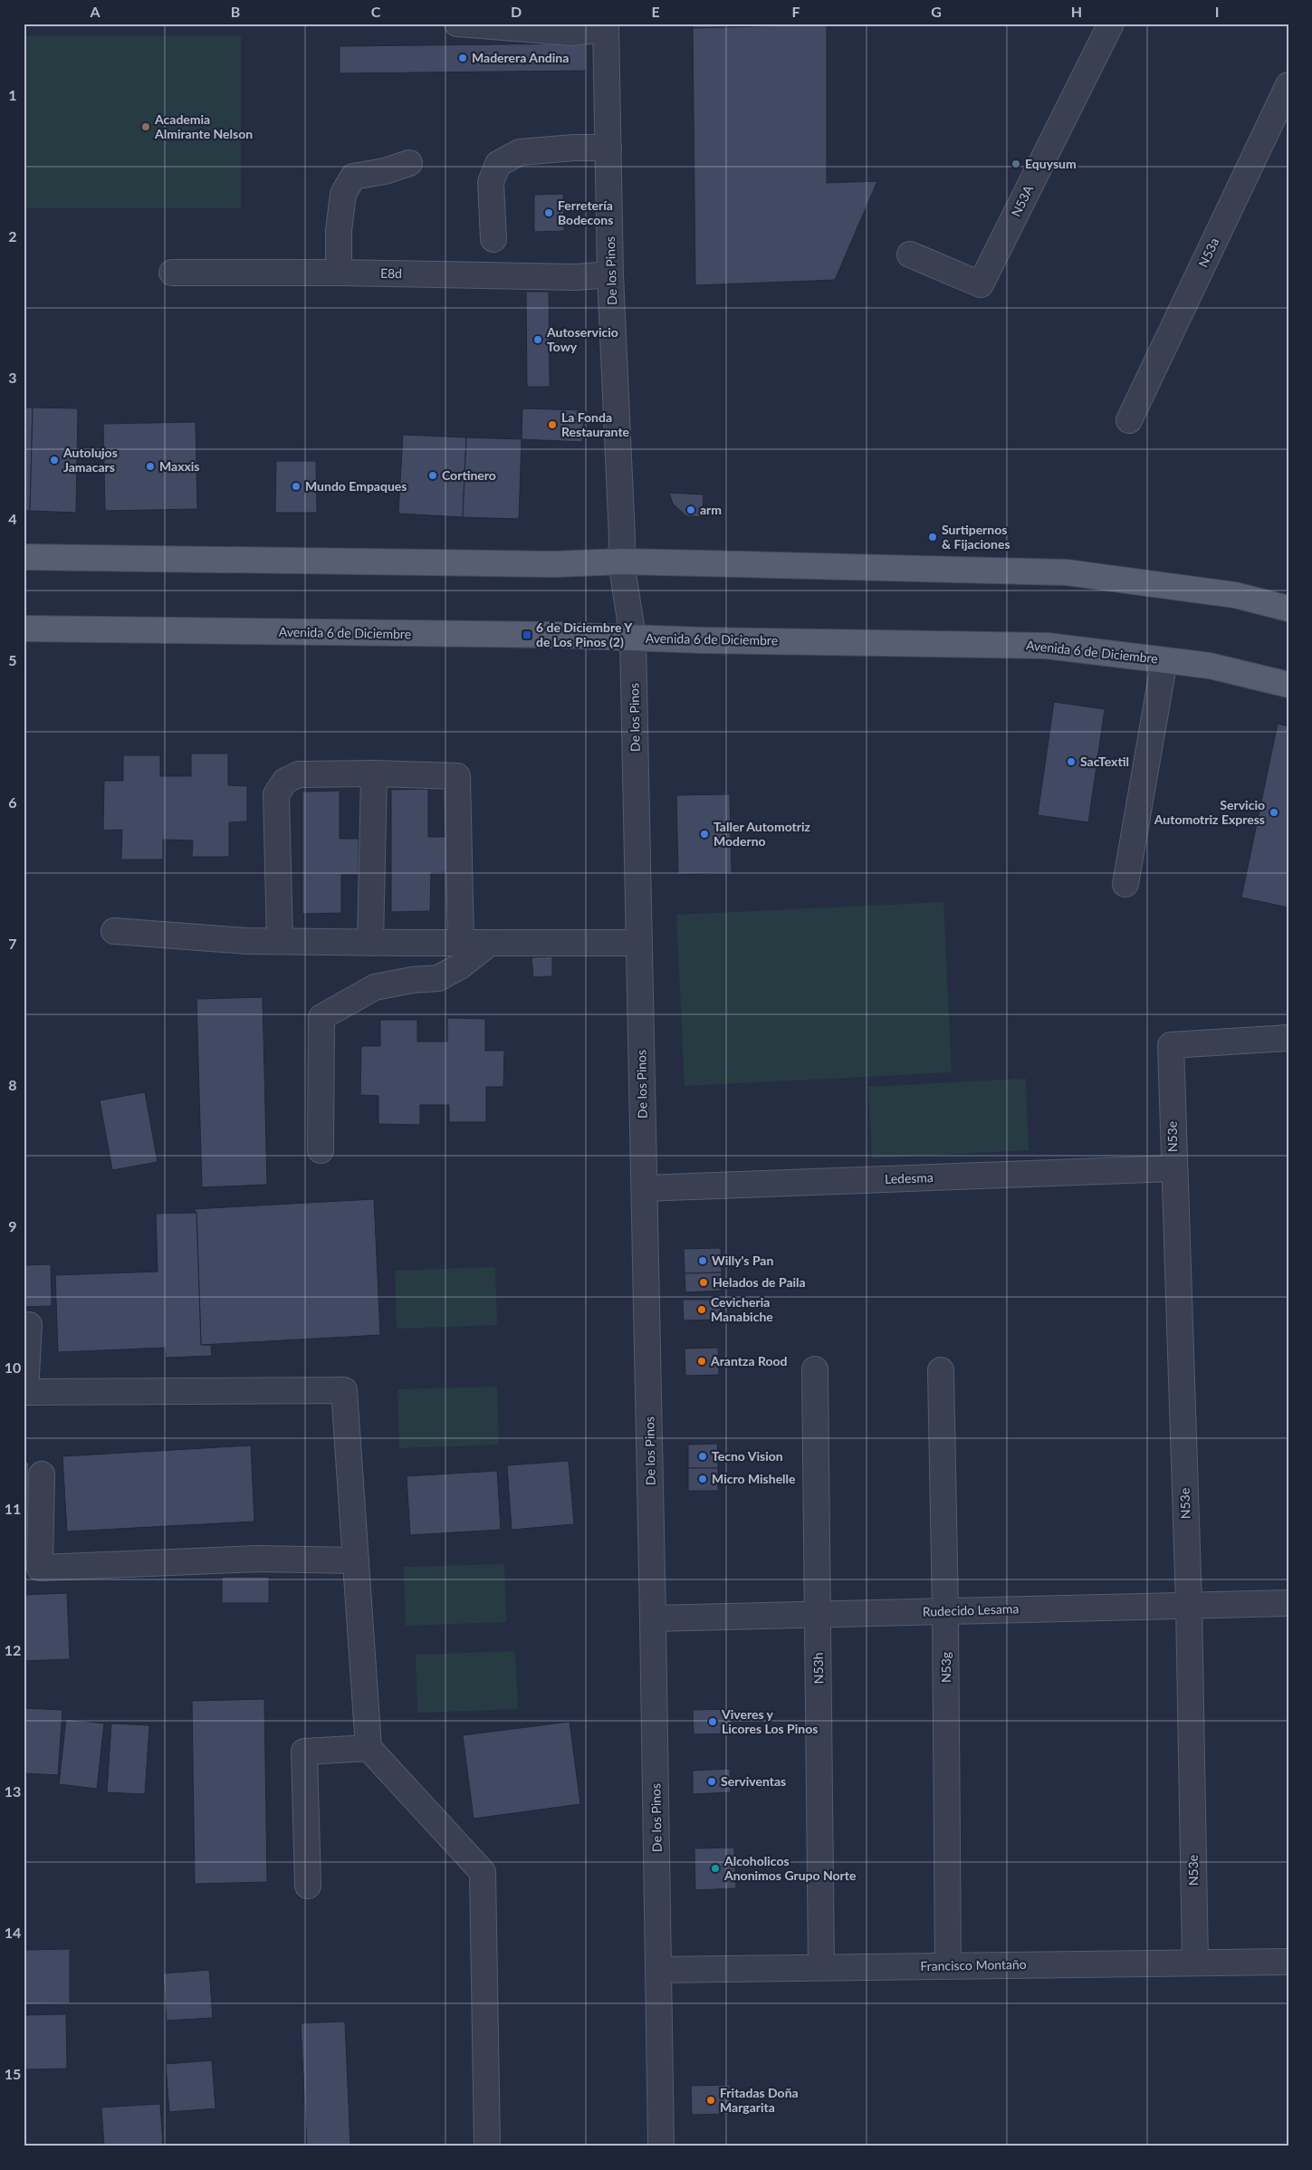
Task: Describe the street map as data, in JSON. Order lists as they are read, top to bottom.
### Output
{
  "streets": {
    "main road": ["Avenida 6 de Diciembre"],
    "street": [
      "N53A",
      "N53a",
      "De los Pinos",
      "E8d",
      "N53e",
      "Ledesma",
      "Rudecido Lesama",
      "N53g",
      "N53h",
      "Francisco Montaño"
    ]
  },
  "crossings": [
    ["De los Pinos", "E8d"],
    ["De los Pinos", "Avenida 6 de Diciembre"],
    ["De los Pinos", "Ledesma"],
    ["De los Pinos", "Rudecido Lesama"],
    ["De los Pinos", "Francisco Montaño"],
    ["N53e", "Ledesma"],
    ["N53e", "Rudecido Lesama"],
    ["N53e", "Francisco Montaño"],
    ["Rudecido Lesama", "N53g"],
    ["Rudecido Lesama", "N53h"],
    ["N53g", "Francisco Montaño"],
    ["N53h", "Francisco Montaño"]
  ],
  "places": {
    "other": [
      "Maderera Andina",
      "Academia Almirante Nelson",
      "Equysum",
      "Ferretería Bodecons",
      "Autoservicio Towy",
      "La Fonda Restaurante",
      "Autolujos Jamacars",
      "Maxxis",
      "Cortinero",
      "Mundo Empaques",
      "arm",
      "Surtipernos & Fijaciones",
      "SacTextil",
      "Servicio Automotriz Express",
      "Taller Automotriz Moderno",
      "Willy's Pan",
      "Helados de Paila",
      "Cevicheria Manabiche",
      "Arantza Rood",
      "Tecno Vision",
      "Micro Mishelle",
      "Viveres y Licores Los Pinos",
      "Serviventas",
      "Alcoholicos Anonimos Grupo Norte",
      "Fritadas Doña Margarita"
    ],
    "transit": ["6 de Diciembre Y de Los Pinos (2)"]
  },
  "grid": {
    "columns": [
      "A",
      "B",
      "C",
      "D",
      "E",
      "F",
      "G",
      "H",
      "I"
    ],
    "rows": [
      "1",
      "2",
      "3",
      "4",
      "5",
      "6",
      "7",
      "8",
      "9",
      "10",
      "11",
      "12",
      "13",
      "14",
      "15"
    ]
  }
}
